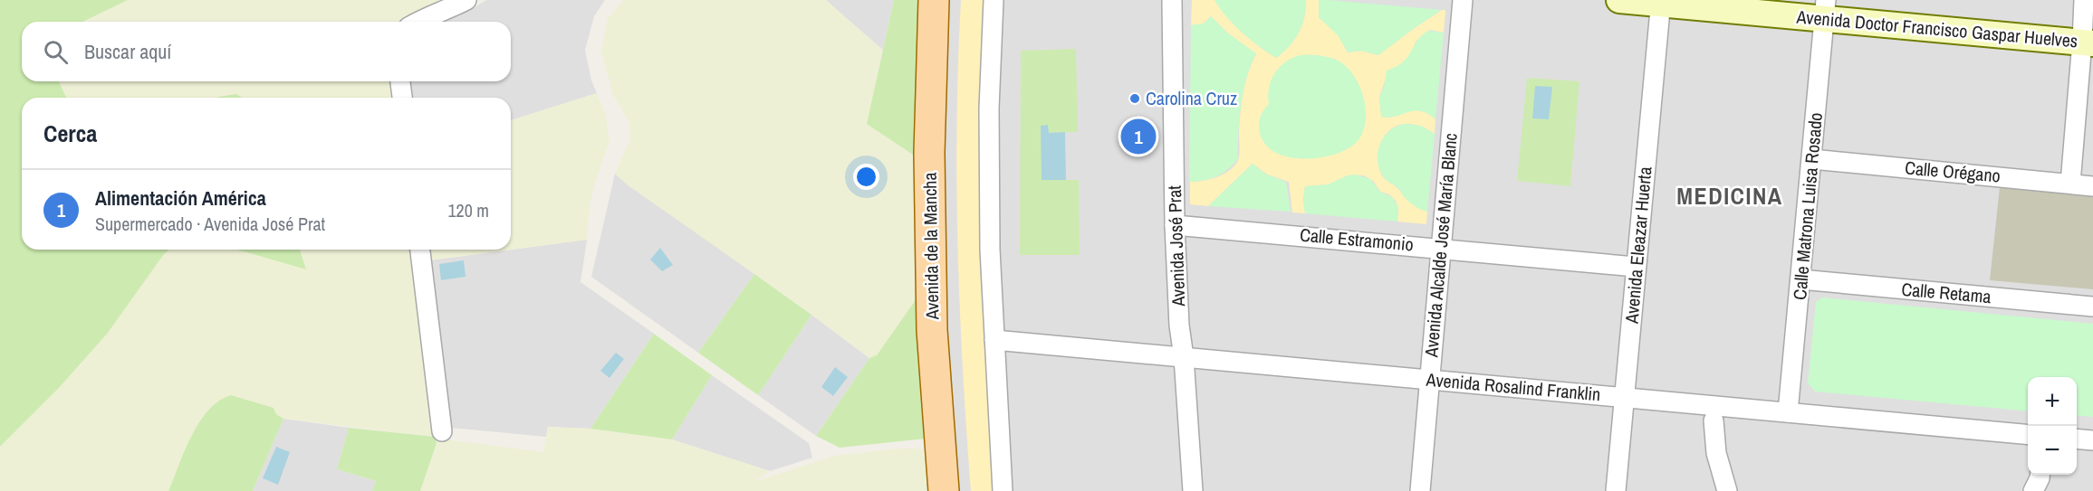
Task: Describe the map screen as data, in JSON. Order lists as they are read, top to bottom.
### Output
{
  "streets": {
    "main road": ["Avenida de la Mancha"],
    "street": [
      "Avenida Doctor Francisco Gaspar Huelves",
      "Calle Orégano",
      "Calle Matrona Luisa Rosado",
      "Calle Estramonio",
      "Avenida Alcalde José María Blanc",
      "Avenida Eleazar Huerta",
      "Avenida José Prat",
      "Calle Retama",
      "Avenida Rosalind Franklin"
    ]
  },
  "crossings": [
    ["Avenida Doctor Francisco Gaspar Huelves", "Calle Matrona Luisa Rosado"],
    ["Avenida Doctor Francisco Gaspar Huelves", "Avenida Eleazar Huerta"],
    ["Calle Orégano", "Calle Matrona Luisa Rosado"],
    ["Calle Matrona Luisa Rosado", "Calle Retama"],
    ["Calle Matrona Luisa Rosado", "Avenida Rosalind Franklin"],
    ["Calle Estramonio", "Avenida Alcalde José María Blanc"],
    ["Calle Estramonio", "Avenida Eleazar Huerta"],
    ["Calle Estramonio", "Avenida José Prat"],
    ["Avenida Alcalde José María Blanc", "Avenida Rosalind Franklin"],
    ["Avenida Eleazar Huerta", "Avenida Rosalind Franklin"],
    ["Avenida José Prat", "Avenida Rosalind Franklin"]
  ],
  "districts": ["MEDICINA"],
  "places": ["Carolina Cruz"],
  "page": {
    "search": "Buscar aquí",
    "heading": "Cerca",
    "pins": "1",
    "list": [
      {
        "mark": "1",
        "name": "Alimentación América",
        "note": "Supermercado · Avenida José Prat",
        "value": "120 m"
      }
    ],
    "map_buttons": ["+", "−"]
  }
}
